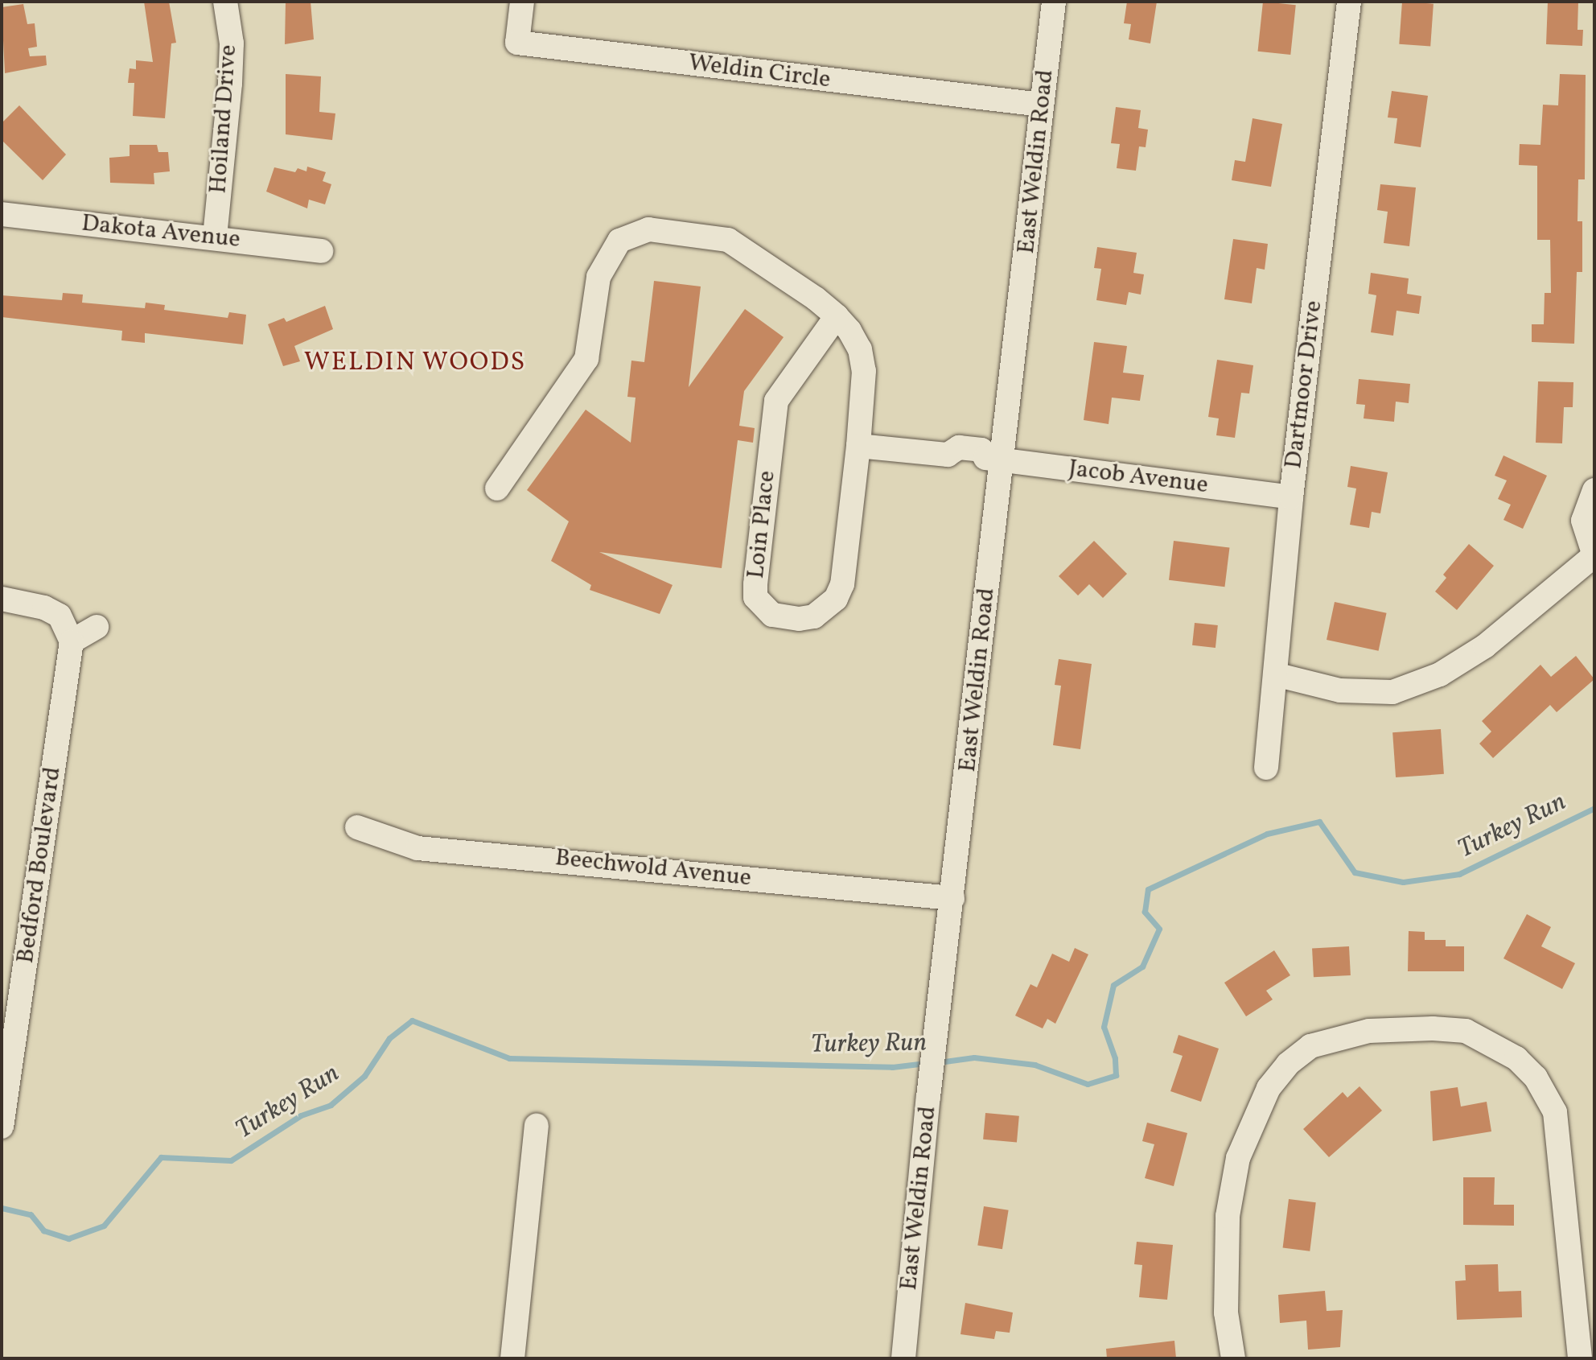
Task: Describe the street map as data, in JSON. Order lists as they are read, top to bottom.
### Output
{
  "streets": {
    "street": [
      "Weldin Circle",
      "Hoiland Drive",
      "East Weldin Road",
      "Dakota Avenue",
      "Dartmoor Drive",
      "Jacob Avenue",
      "Loin Place",
      "Bedford Boulevard",
      "Beechwold Avenue"
    ]
  },
  "crossings": [
    ["Weldin Circle", "East Weldin Road"],
    ["Hoiland Drive", "Dakota Avenue"],
    ["East Weldin Road", "Jacob Avenue"],
    ["East Weldin Road", "Beechwold Avenue"],
    ["Dartmoor Drive", "Jacob Avenue"],
    ["Jacob Avenue", "Loin Place"]
  ],
  "districts": ["WELDIN WOODS"],
  "water": ["Turkey Run"]
}
